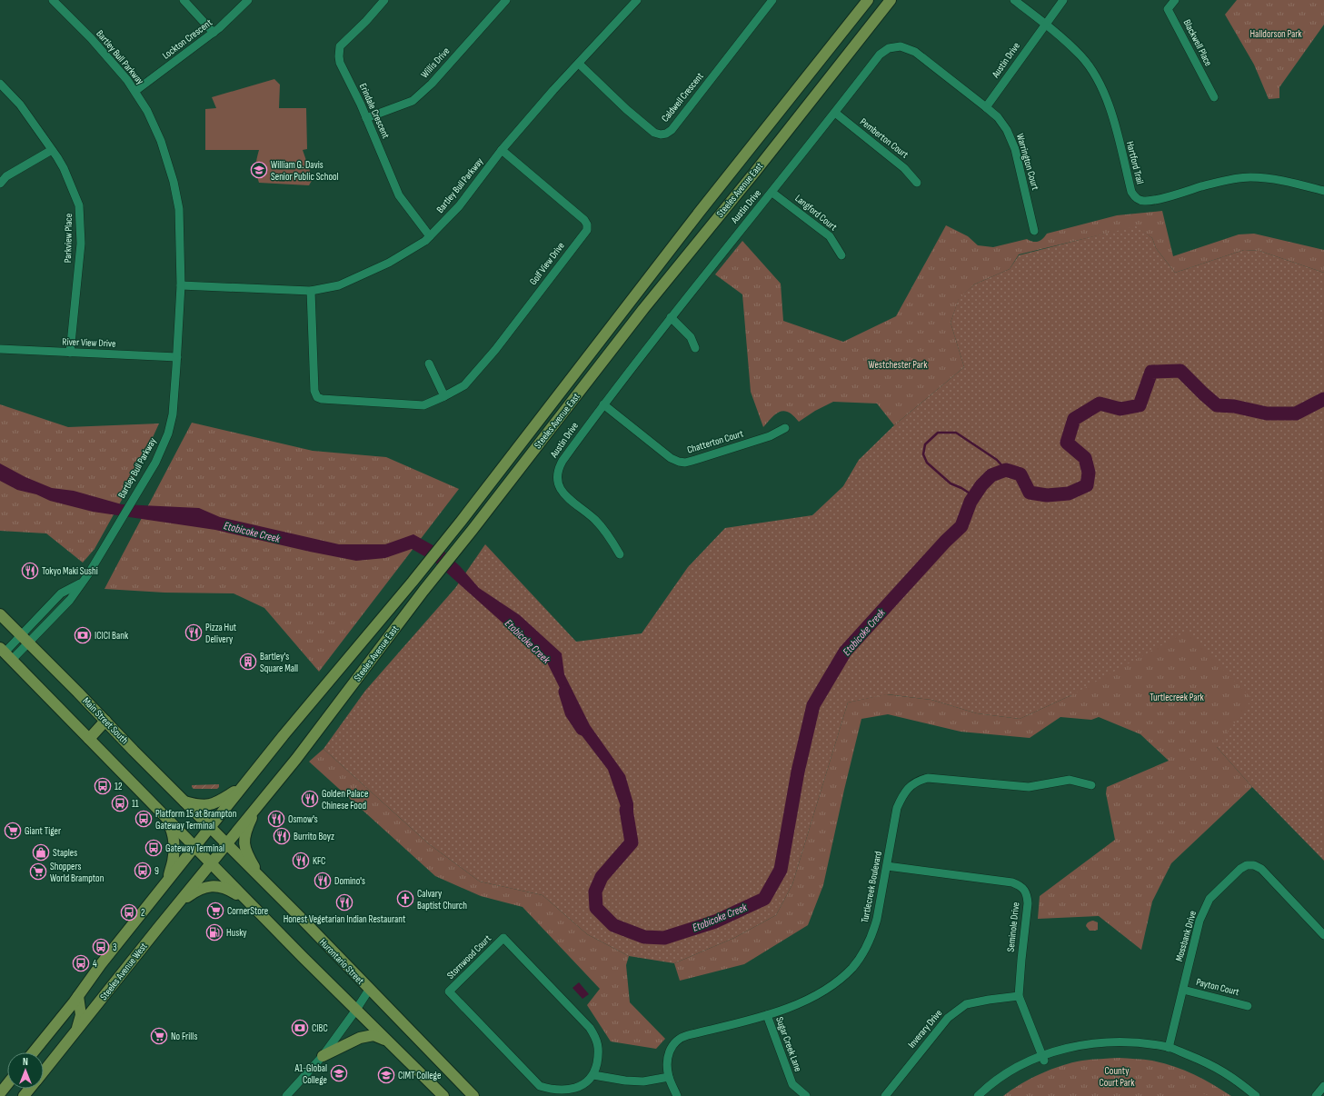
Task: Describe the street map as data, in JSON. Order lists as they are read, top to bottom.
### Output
{
  "streets": {
    "main road": [
      "Steeles Avenue East",
      "Main Street South",
      "Hurontario Street",
      "Steeles Avenue West"
    ],
    "street": [
      "Lockton Crescent",
      "Blackwell Place",
      "Bartley Bull Parkway",
      "Austin Drive",
      "Willis Drive",
      "Caldwell Crescent",
      "Erindale Crescent",
      "Pemberton Court",
      "Warrington Court",
      "Hartford Trail",
      "Langford Court",
      "Parkview Place",
      "Golf View Drive",
      "River View Drive",
      "Chatterton Court",
      "Turtlecreek Boulevard",
      "Seminole Drive",
      "Mossbank Drive",
      "Stornwood Court",
      "Payton Court",
      "Inverary Drive",
      "Sugar Creek Lane"
    ]
  },
  "crossings": [
    ["Lockton Crescent", "Bartley Bull Parkway"],
    ["Bartley Bull Parkway", "Caldwell Crescent"],
    ["Bartley Bull Parkway", "Erindale Crescent"],
    ["Bartley Bull Parkway", "Golf View Drive"],
    ["Bartley Bull Parkway", "River View Drive"],
    ["Bartley Bull Parkway", "Main Street South"],
    ["Austin Drive", "Pemberton Court"],
    ["Austin Drive", "Warrington Court"],
    ["Austin Drive", "Hartford Trail"],
    ["Austin Drive", "Langford Court"],
    ["Austin Drive", "Chatterton Court"],
    ["Willis Drive", "Erindale Crescent"],
    ["Steeles Avenue East", "Main Street South"],
    ["Steeles Avenue East", "Hurontario Street"],
    ["Steeles Avenue East", "Steeles Avenue West"],
    ["Parkview Place", "River View Drive"],
    ["Main Street South", "Hurontario Street"],
    ["Turtlecreek Boulevard", "Seminole Drive"],
    ["Turtlecreek Boulevard", "Sugar Creek Lane"],
    ["Seminole Drive", "Inverary Drive"],
    ["Mossbank Drive", "Payton Court"]
  ],
  "water": ["Etobicoke Creek"],
  "parks": [
    "Halldorson Park",
    "Westchester Park",
    "Turtlecreek Park",
    "County Court Park"
  ],
  "places": {
    "school or university": ["William G. Davis Senior Public School", "A1-Global College", "CIMT College"],
    "restaurant": [
      "Tokyo Maki Sushi",
      "Pizza Hut Delivery",
      "Golden Palace Chinese Food",
      "Osmow's",
      "Burrito Boyz",
      "KFC",
      "Domino's",
      "Honest Vegetarian Indian Restaurant"
    ],
    "bank": ["ICICI Bank", "CIBC"],
    "building": ["Bartley's Square Mall"],
    "bus stop": [
      "12",
      "11",
      "Platform 15 at Brampton Gateway Terminal",
      "Gateway Terminal",
      "9",
      "2",
      "3",
      "4"
    ],
    "supermarket": [
      "Giant Tiger",
      "Shoppers World Brampton",
      "CornerStore",
      "No Frills"
    ],
    "shop": ["Staples"],
    "church": ["Calvary Baptist Church"],
    "fuel station": ["Husky"]
  },
  "north": "top"
}
